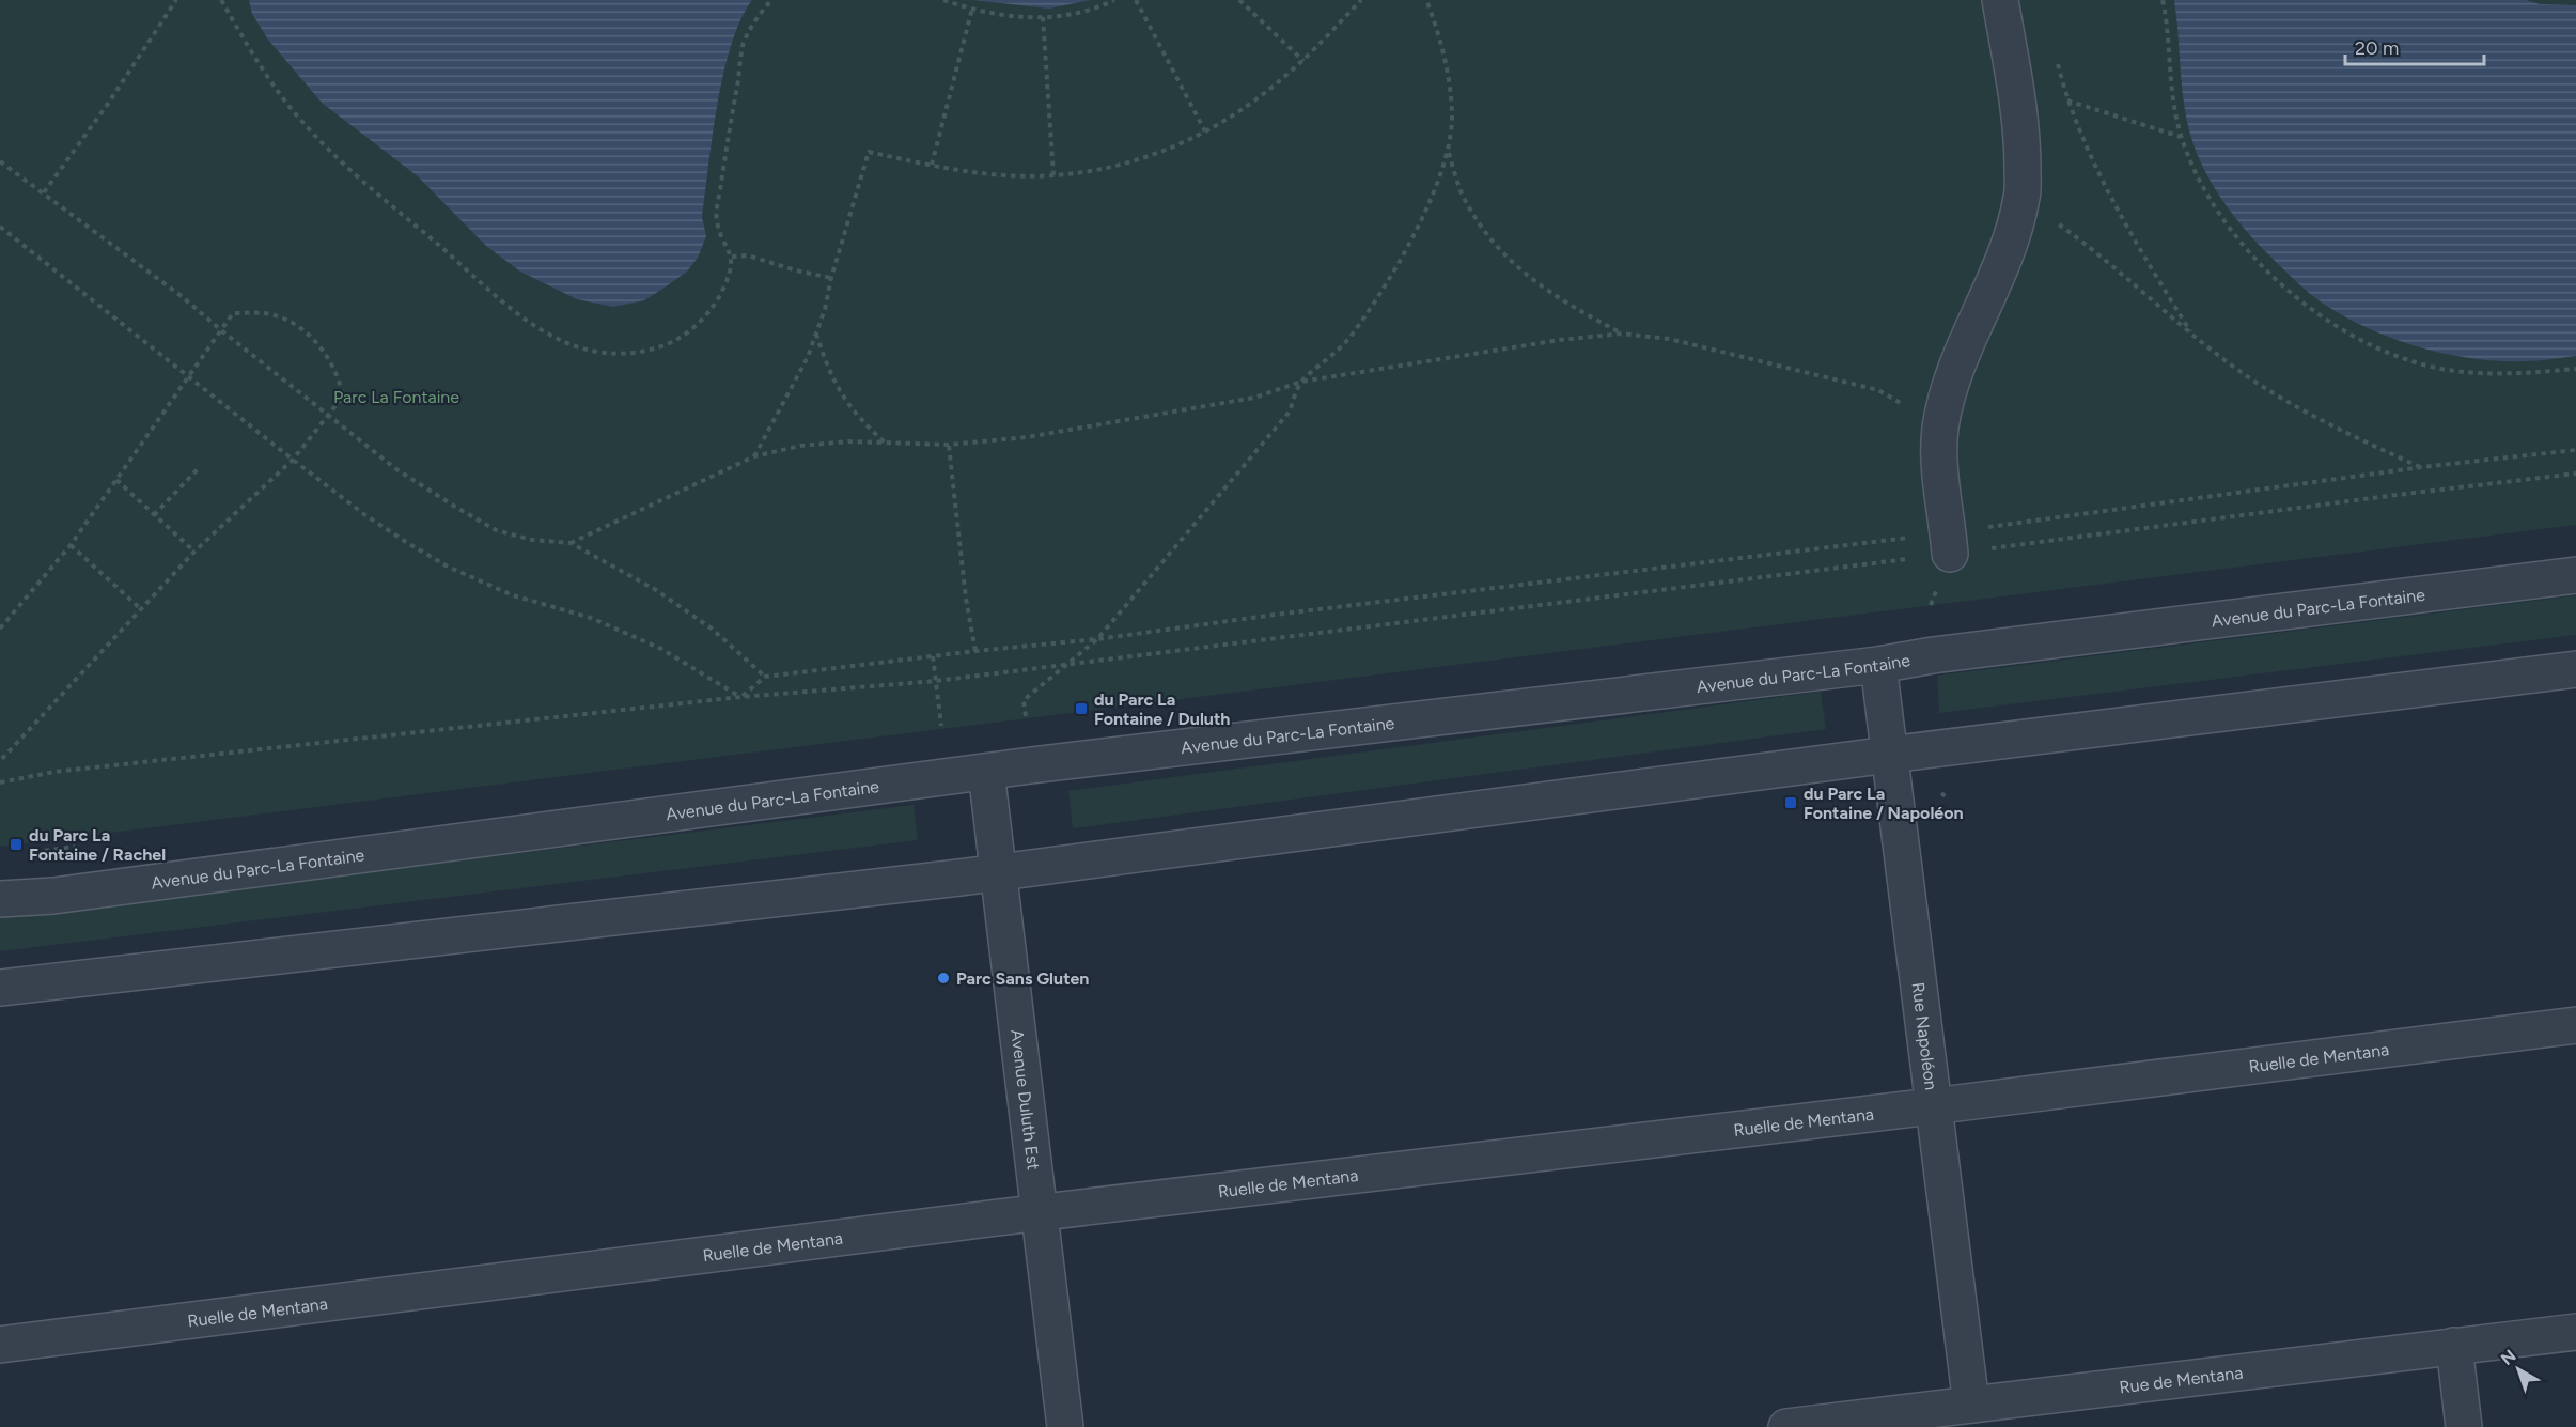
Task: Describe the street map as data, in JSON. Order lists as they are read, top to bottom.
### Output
{
  "streets": {
    "street": [
      "Avenue du Parc-La Fontaine",
      "Rue Napoléon",
      "Ruelle de Mentana",
      "Avenue Duluth Est",
      "Rue de Mentana"
    ]
  },
  "crossings": [
    ["Avenue du Parc-La Fontaine", "Rue Napoléon"],
    ["Avenue du Parc-La Fontaine", "Avenue Duluth Est"],
    ["Rue Napoléon", "Ruelle de Mentana"],
    ["Rue Napoléon", "Rue de Mentana"],
    ["Ruelle de Mentana", "Avenue Duluth Est"]
  ],
  "parks": ["Parc La Fontaine"],
  "places": {
    "transit": ["du Parc La Fontaine / Duluth", "du Parc La Fontaine / Napoléon", "du Parc La Fontaine / Rachel"],
    "other": ["Parc Sans Gluten"]
  },
  "scale_bar": "20 m",
  "north": "top left"
}
